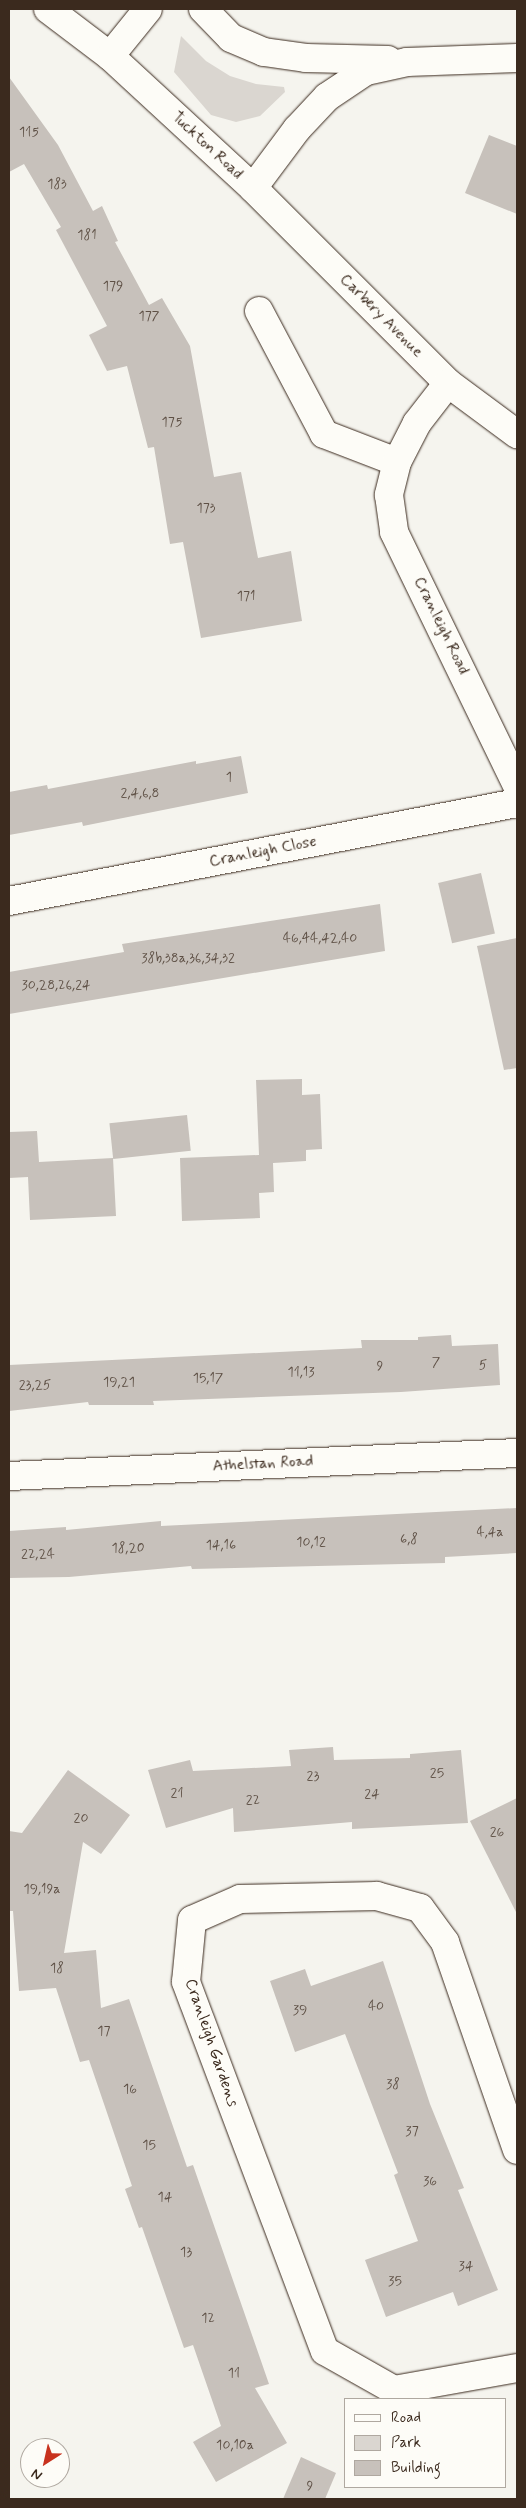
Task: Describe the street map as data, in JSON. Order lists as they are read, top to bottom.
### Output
{
  "streets": {
    "street": [
      "Tuckton Road",
      "Carbery Avenue",
      "Cranleigh Road",
      "Cranleigh Close",
      "Athelstan Road",
      "Cranleigh Gardens"
    ]
  },
  "crossings": [
    ["Tuckton Road", "Carbery Avenue"],
    ["Carbery Avenue", "Cranleigh Road"]
  ],
  "house_numbers": [
    "115",
    "183",
    "181",
    "179",
    "177",
    "175",
    "173",
    "171",
    "1",
    "2,4,6,8",
    "46,44,42,40",
    "38b,38a,36,34,32",
    "30,28,26,24",
    "7",
    "5",
    "9",
    "11,13",
    "15,17",
    "19,21",
    "23,25",
    "4,4a",
    "6,8",
    "10,12",
    "14,16",
    "18,20",
    "22,24",
    "25",
    "23",
    "21",
    "24",
    "22",
    "20",
    "26",
    "19,19a",
    "18",
    "40",
    "39",
    "17",
    "38",
    "16",
    "37",
    "15",
    "36",
    "14",
    "13",
    "34",
    "35",
    "12",
    "11",
    "10,10a",
    "9"
  ],
  "legend": ["Road", "Park", "Building"],
  "north": "bottom left"
}
